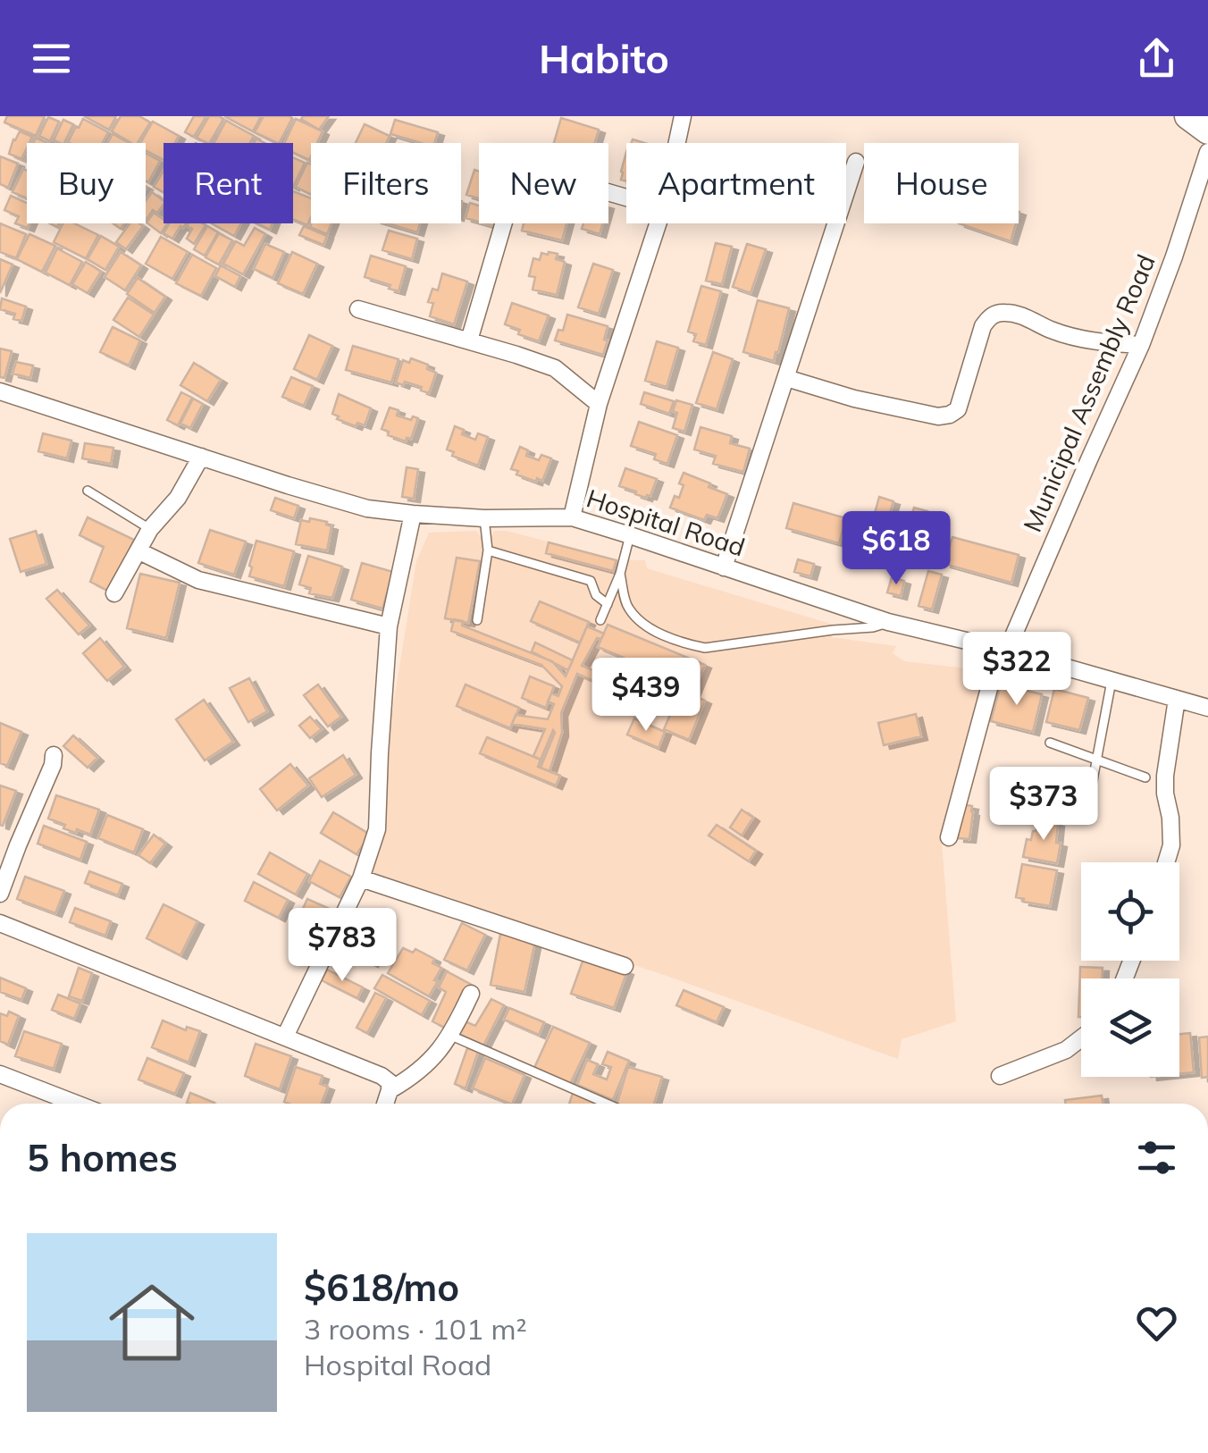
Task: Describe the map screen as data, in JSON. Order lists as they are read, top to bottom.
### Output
{
  "streets": {
    "street": ["Municipal Assembly Road", "Hospital Road"]
  },
  "crossings": [
    ["Municipal Assembly Road", "Hospital Road"]
  ],
  "page": {
    "header": "Habito",
    "chip": [
      "Buy",
      "Rent",
      "Filters",
      "New",
      "Apartment",
      "House"
    ],
    "price": [
      "$618",
      "$322",
      "$439",
      "$373",
      "$783"
    ],
    "heading": "5 homes",
    "list": [
      {
        "name": "$618/mo",
        "note": "3 rooms · 101 m² · Hospital Road"
      }
    ]
  }
}
